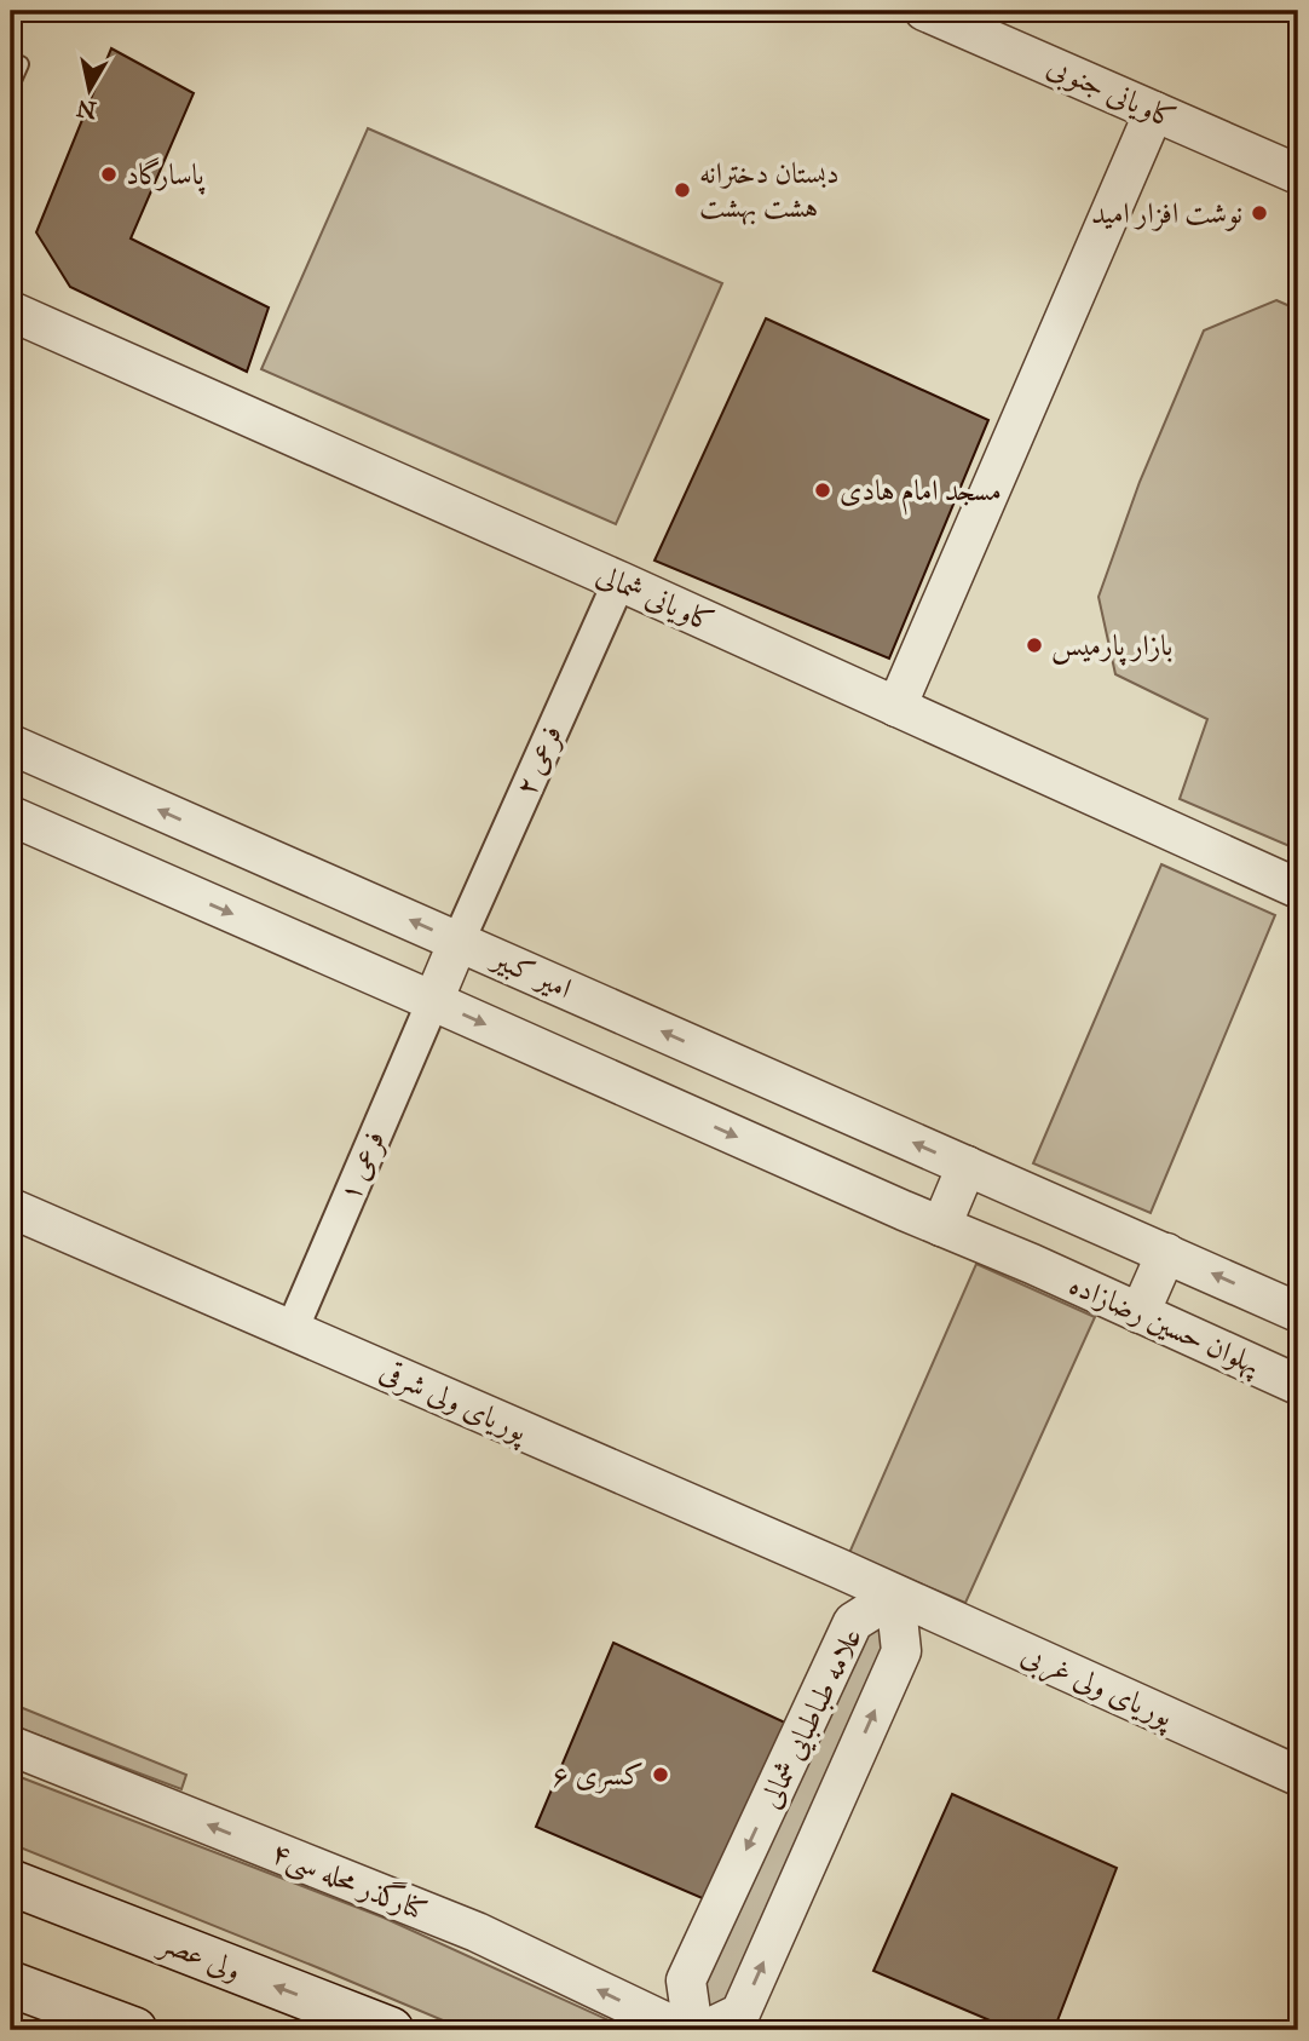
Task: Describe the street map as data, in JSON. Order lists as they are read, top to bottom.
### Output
{
  "streets": {
    "main road": ["ولی عصر"],
    "street": [
      "کاویانی جنوبی",
      "کاویانی شمالی",
      "فرعی ۲",
      "امیر کبیر",
      "فرعی ۱",
      "پهلوان حسین رضازاده",
      "پوریای ولی شرقی",
      "پوریای ولی غربی",
      "علامه طباطبایی شمالی",
      "کنارگذر محله سی۴"
    ]
  },
  "crossings": [
    ["کاویانی شمالی", "فرعی ۲"],
    ["فرعی ۲", "امیر کبیر"],
    ["فرعی ۱", "پوریای ولی شرقی"],
    ["پوریای ولی شرقی", "پوریای ولی غربی"],
    ["پوریای ولی شرقی", "علامه طباطبایی شمالی"],
    ["پوریای ولی غربی", "علامه طباطبایی شمالی"]
  ],
  "one_way": ["کنارگذر محله سی۴"],
  "places": [
    "پاسارگاد",
    "دبستان دخترانه هشت بهشت",
    "نوشت افزار امید",
    "مسجد امام هادی",
    "بازار پارمیس",
    "کسری ۶"
  ],
  "north": "bottom"
}
